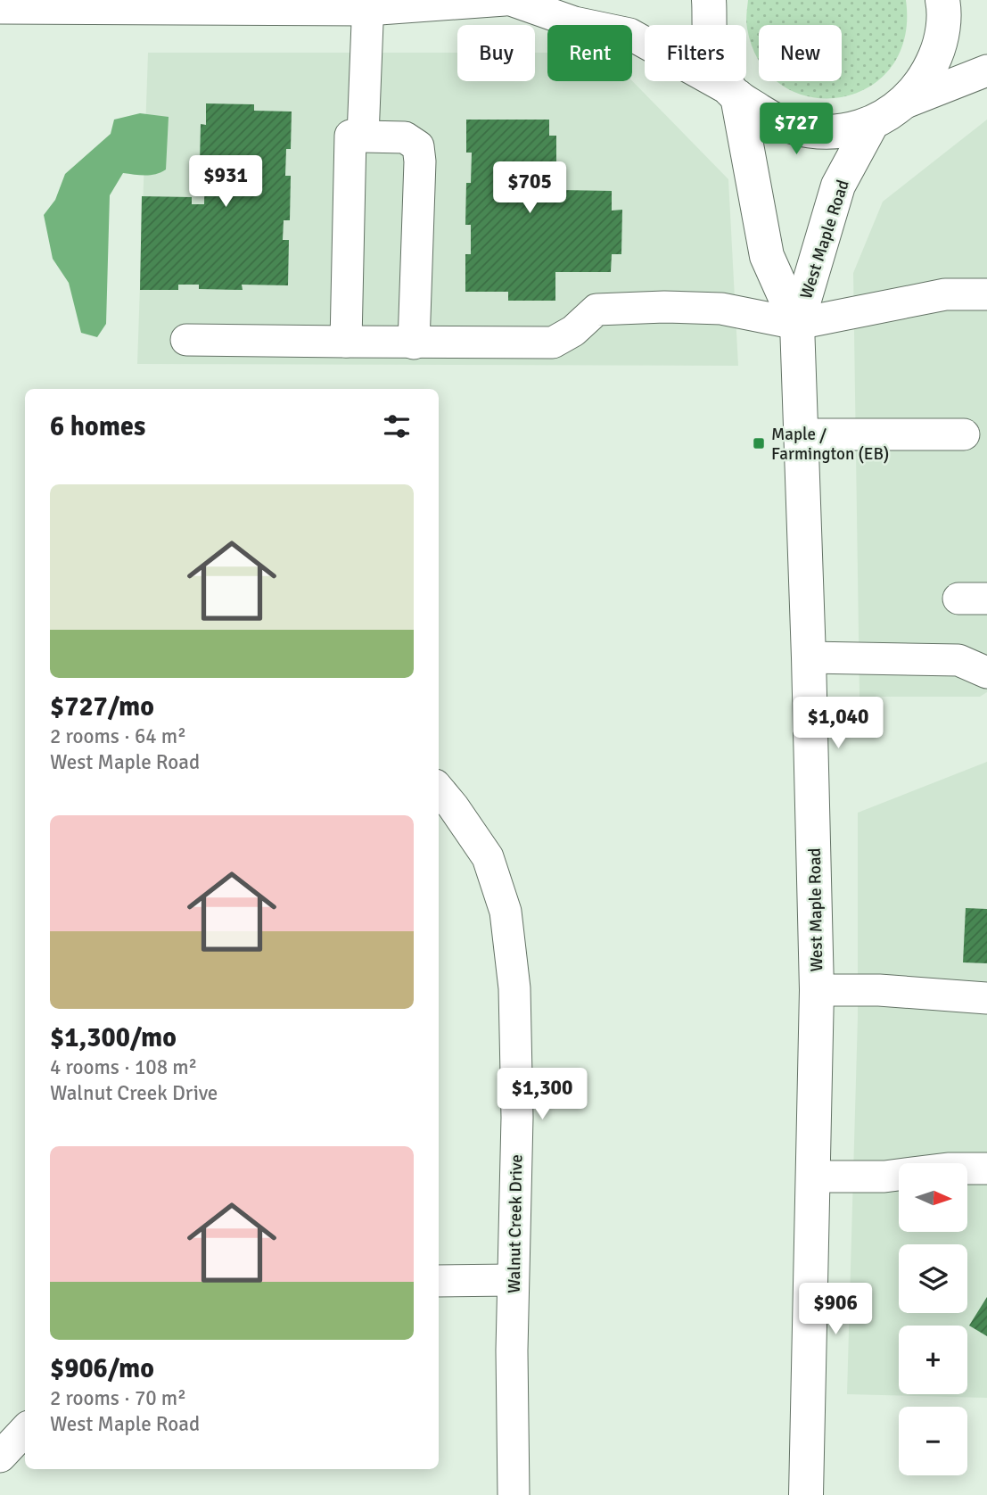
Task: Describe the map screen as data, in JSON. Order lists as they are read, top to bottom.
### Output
{
  "streets": {
    "main road": ["West Maple Road"],
    "street": ["Walnut Creek Drive"]
  },
  "places": {
    "transit": ["Maple / Farmington (EB)"]
  },
  "north": "right",
  "page": {
    "chip": [
      "Buy",
      "Rent",
      "Filters",
      "New"
    ],
    "price": [
      "$727",
      "$931",
      "$705",
      "$1,040",
      "$1,300",
      "$906"
    ],
    "heading": "6 homes",
    "list": [
      {
        "name": "$727/mo",
        "note": "2 rooms · 64 m² · West Maple Road"
      },
      {
        "name": "$1,300/mo",
        "note": "4 rooms · 108 m² · Walnut Creek Drive"
      },
      {
        "name": "$906/mo",
        "note": "2 rooms · 70 m² · West Maple Road"
      }
    ],
    "map_buttons": ["+", "−"]
  }
}
